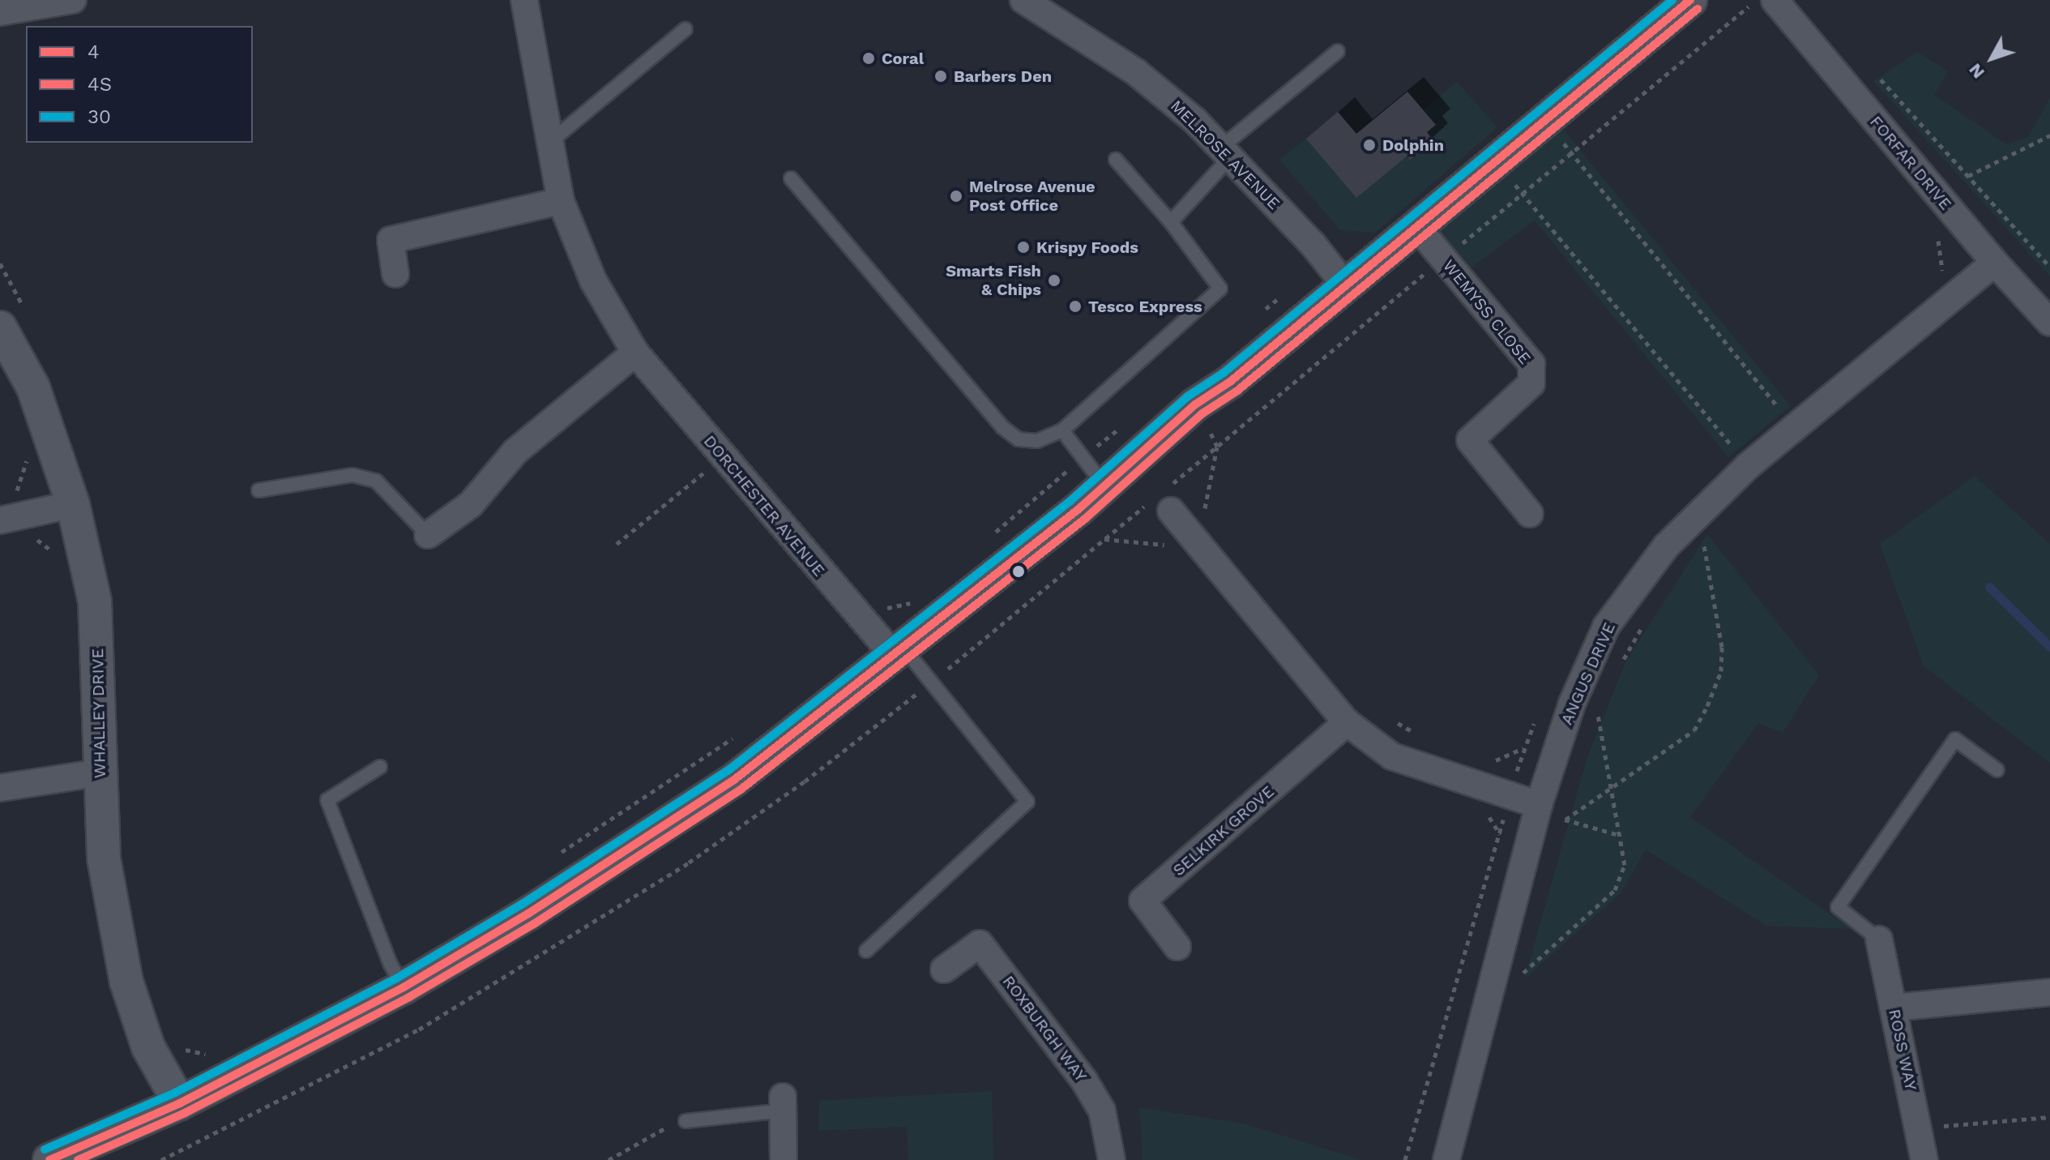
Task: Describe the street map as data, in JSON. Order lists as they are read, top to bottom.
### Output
{
  "streets": {
    "street": [
      "MELROSE AVENUE",
      "FORFAR DRIVE",
      "WEMYSS CLOSE",
      "DORCHESTER AVENUE",
      "ANGUS DRIVE",
      "WHALLEY DRIVE",
      "SELKIRK GROVE",
      "ROXBURGH WAY",
      "ROSS WAY"
    ]
  },
  "crossings": [
    ["FORFAR DRIVE", "ANGUS DRIVE"]
  ],
  "places": [
    "Coral",
    "Barbers Den",
    "Dolphin",
    "Melrose Avenue Post Office",
    "Krispy Foods",
    "Smarts Fish & Chips",
    "Tesco Express"
  ],
  "lines": ["transit line 4", "transit line 30", "transit line 4S"],
  "legend": ["4", "4S", "30"],
  "north": "bottom left"
}
